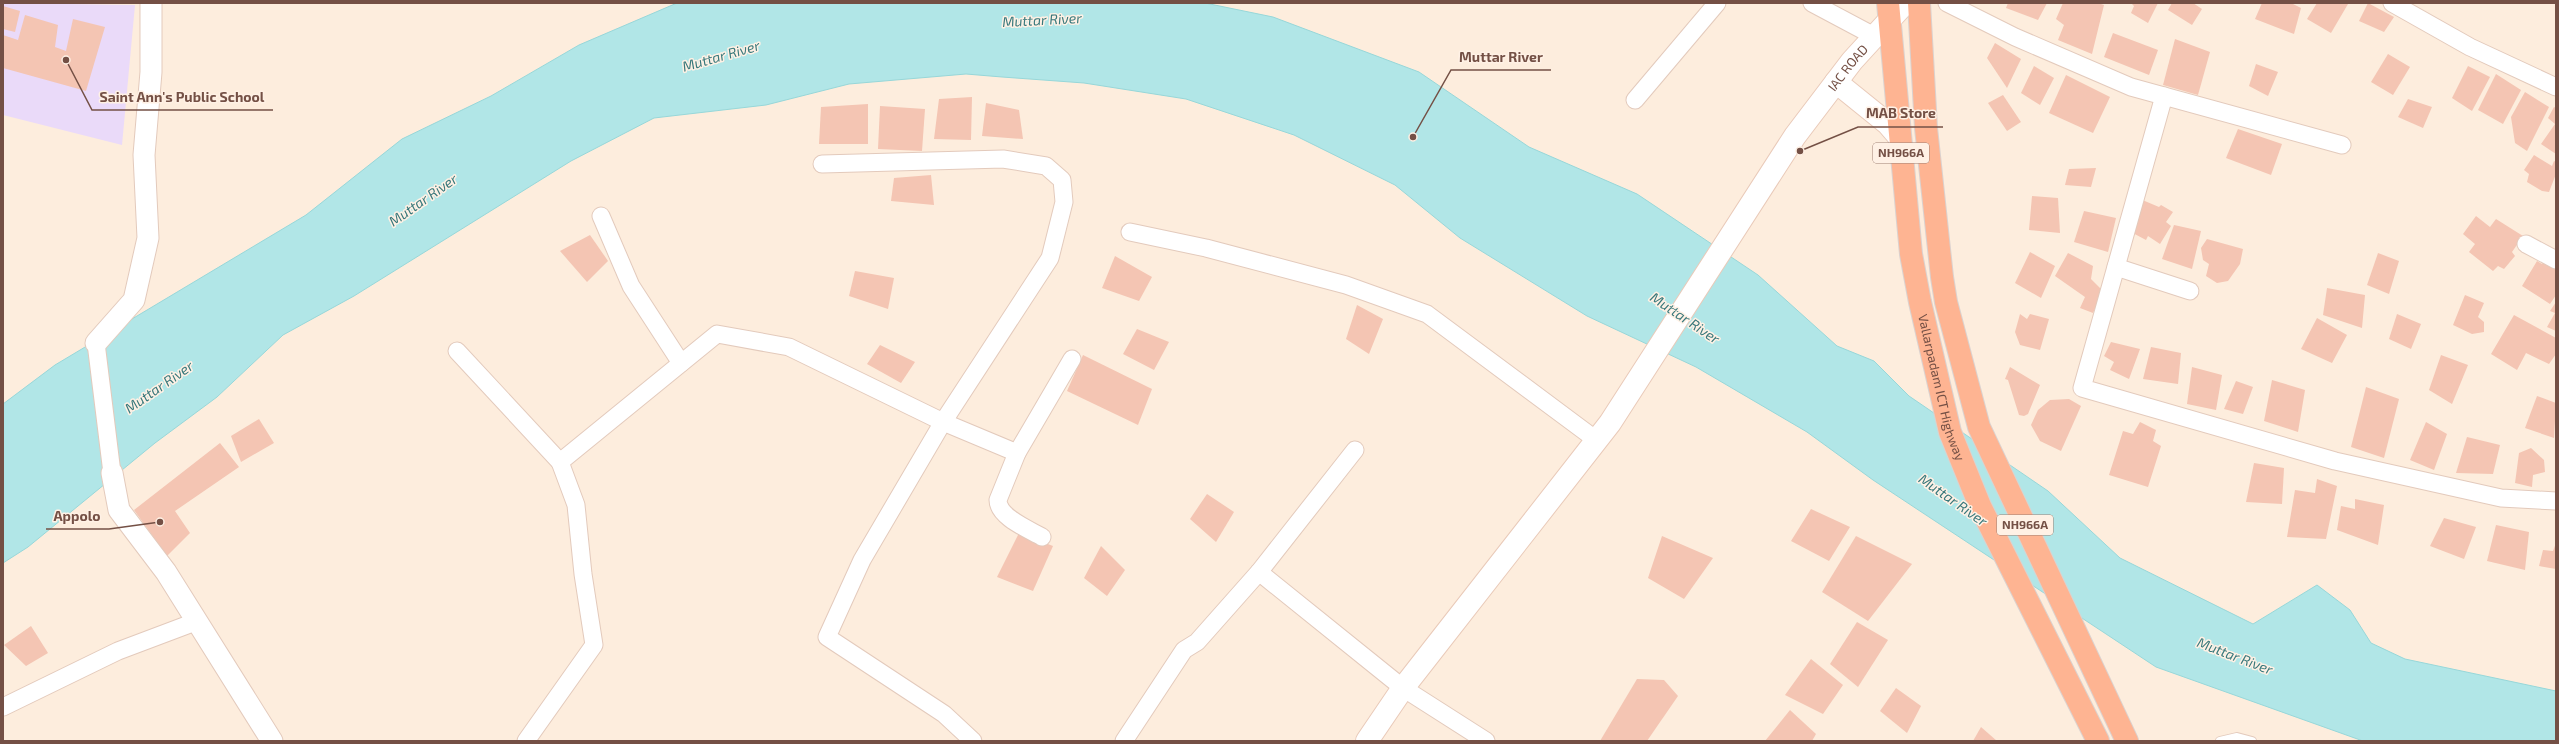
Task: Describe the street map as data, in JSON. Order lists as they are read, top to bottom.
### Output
{
  "streets": {
    "highway": ["NH966A", "Vallarpadam ICT Highway"],
    "main road": ["IAC ROAD"]
  },
  "crossings": [
    ["IAC ROAD", "Vallarpadam ICT Highway"]
  ],
  "water": ["Muttar River"],
  "places": [
    "Saint Ann's Public School",
    "Muttar River",
    "MAB Store",
    "Appolo"
  ]
}
